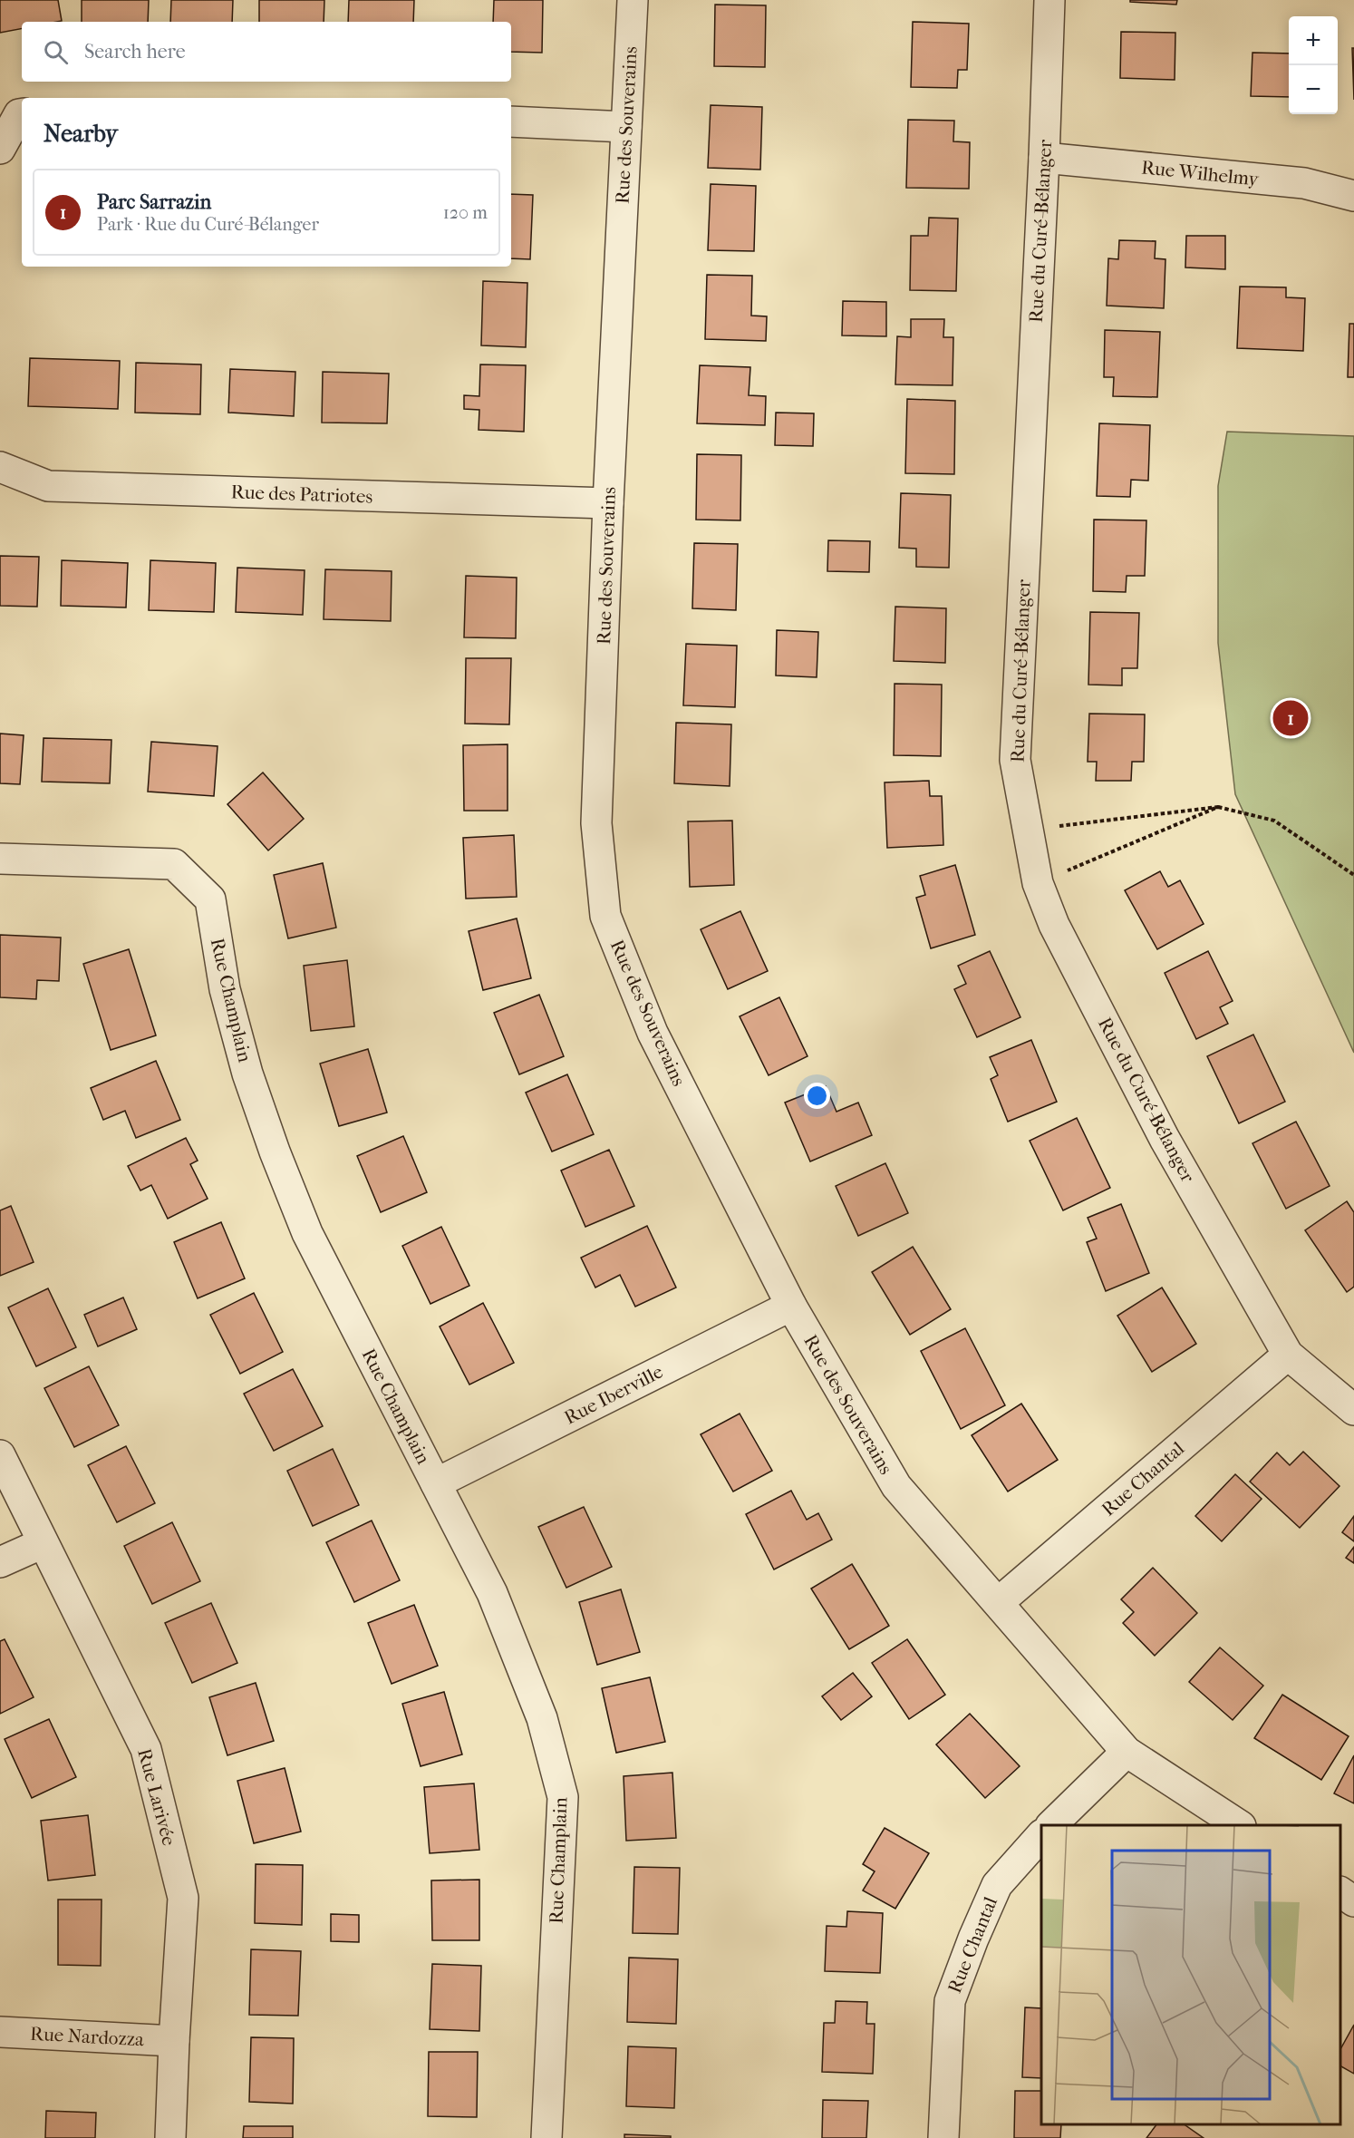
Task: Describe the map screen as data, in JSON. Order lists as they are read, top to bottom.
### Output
{
  "streets": {
    "street": [
      "Rue des Souverains",
      "Rue Wilhelmy",
      "Rue du Curé-Bélanger",
      "Rue des Patriotes",
      "Rue Champlain",
      "Rue Iberville",
      "Rue Chantal",
      "Rue Larivée",
      "Rue Nardozza"
    ]
  },
  "crossings": [
    ["Rue des Souverains", "Rue des Patriotes"],
    ["Rue des Souverains", "Rue Iberville"],
    ["Rue des Souverains", "Rue Chantal"],
    ["Rue Wilhelmy", "Rue du Curé-Bélanger"],
    ["Rue du Curé-Bélanger", "Rue Chantal"],
    ["Rue Champlain", "Rue Iberville"],
    ["Rue Larivée", "Rue Nardozza"]
  ],
  "page": {
    "map_buttons": ["+", "−"],
    "search": "Search here",
    "heading": "Nearby",
    "list": [
      {
        "mark": "1",
        "name": "Parc Sarrazin",
        "note": "Park · Rue du Curé-Bélanger",
        "value": "120 m"
      }
    ],
    "pins": "1"
  }
}
